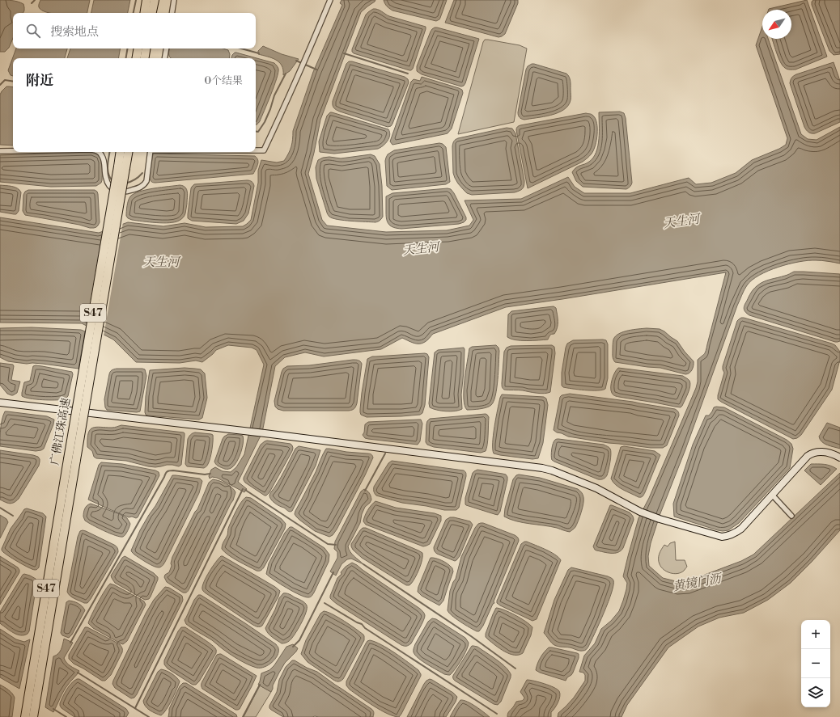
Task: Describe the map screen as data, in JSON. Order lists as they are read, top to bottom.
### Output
{
  "streets": {
    "highway": ["S47", "广佛江珠高速"]
  },
  "water": ["天生河", "黄镜门沥"],
  "north": "bottom left",
  "page": {
    "search": "搜索地点",
    "heading": ["附近", "0个结果"],
    "map_buttons": ["+", "−"]
  }
}
